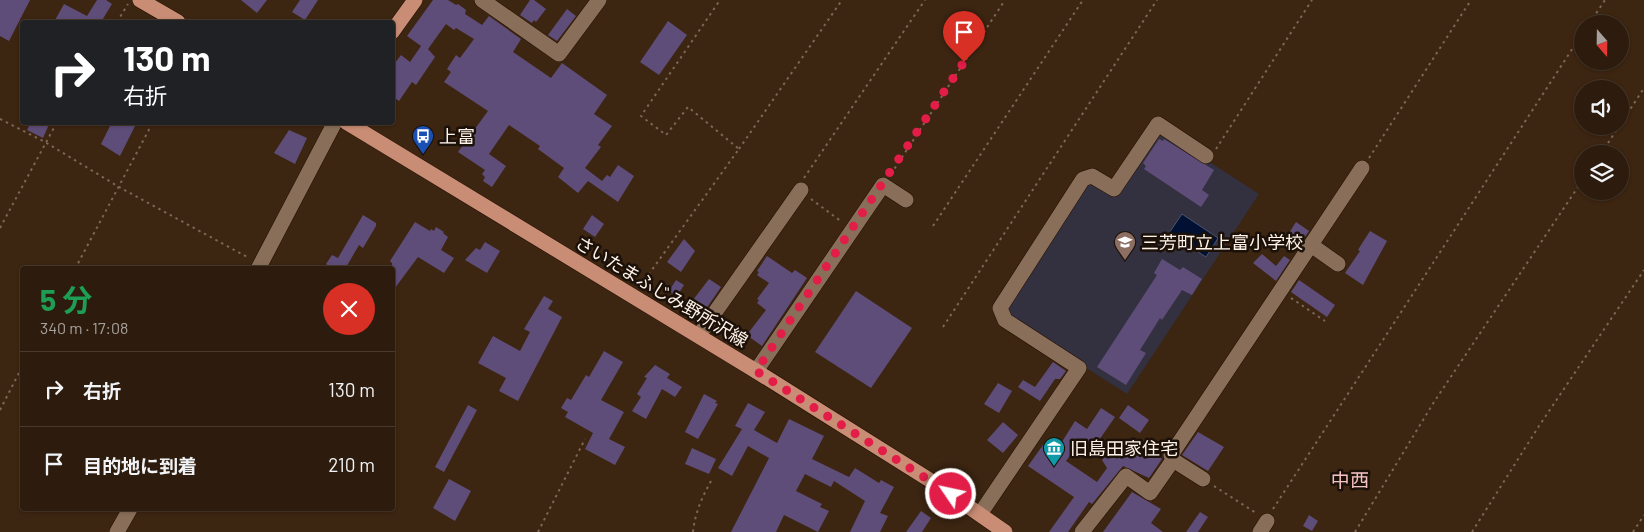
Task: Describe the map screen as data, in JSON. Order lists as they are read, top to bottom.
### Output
{
  "streets": {
    "main road": ["さいたまふじみ野所沢線"]
  },
  "districts": ["中西"],
  "places": {
    "bus stop": ["上富"],
    "school or university": ["三芳町立上富小学校"],
    "museum": ["旧島田家住宅"]
  },
  "north": "bottom",
  "page": {
    "turn": ["130 m", "右折"],
    "heading": ["5 分", "340 m · 17:08"],
    "list": [
      {
        "name": "右折",
        "value": "130 m"
      },
      {
        "name": "目的地に到着",
        "value": "210 m"
      }
    ]
  }
}
